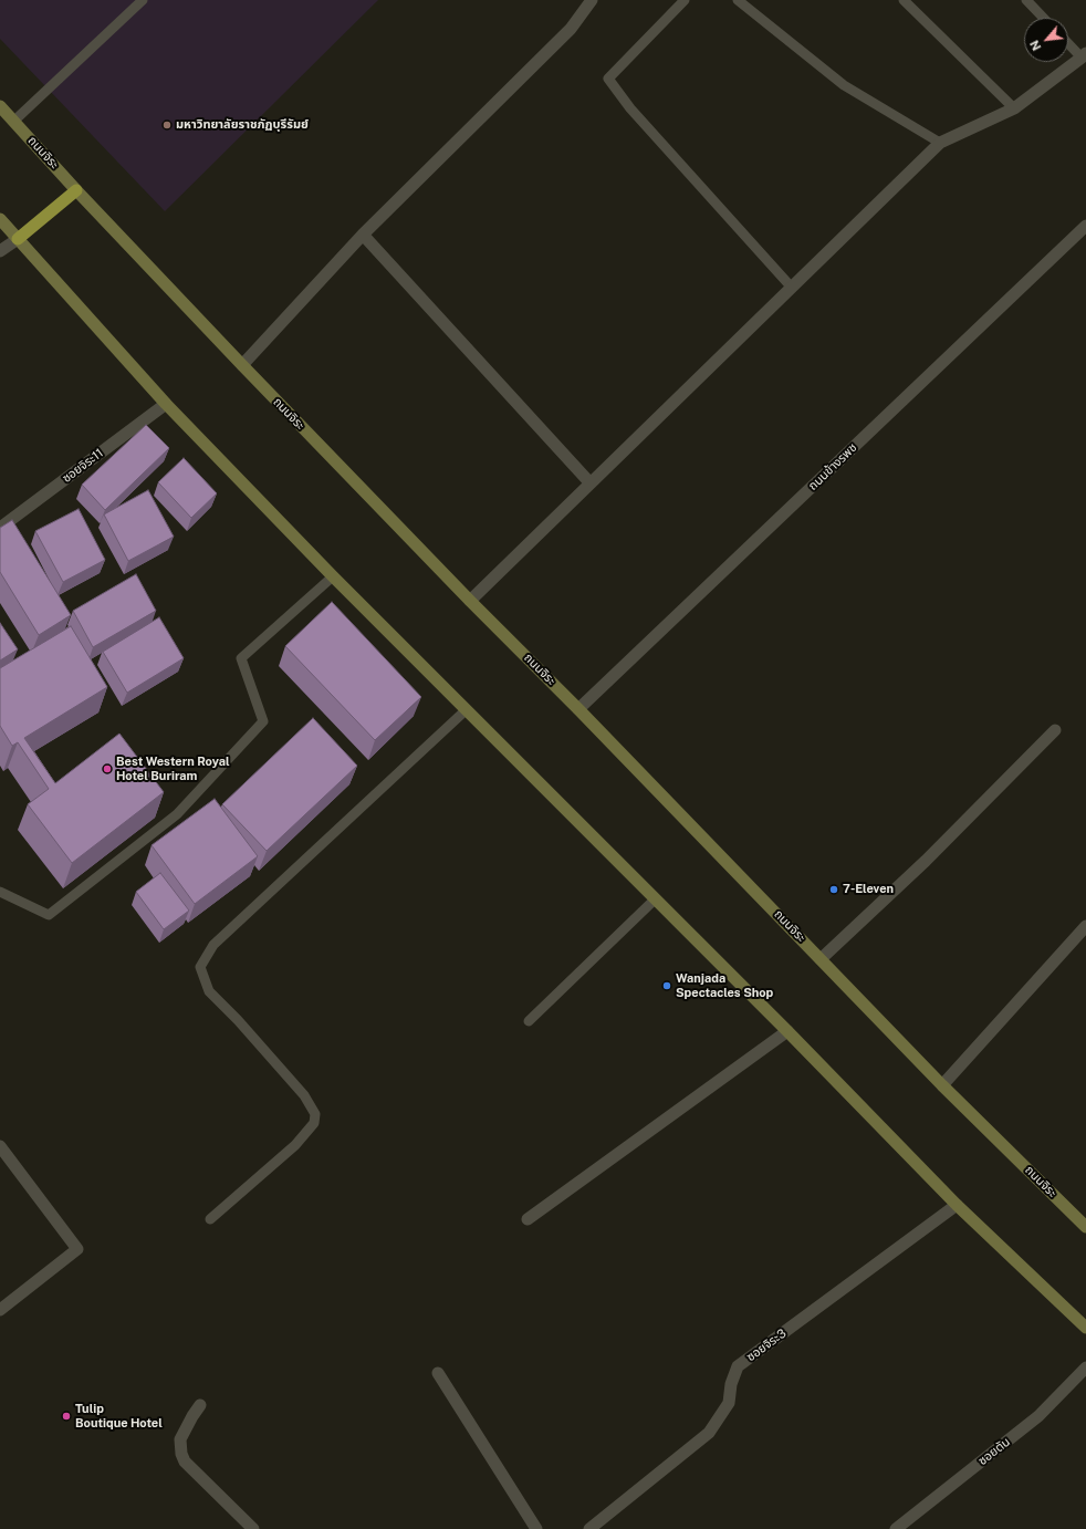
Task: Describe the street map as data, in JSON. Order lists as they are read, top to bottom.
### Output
{
  "streets": {
    "main road": ["ถนนจิระ"],
    "street": [
      "ซอยจิระ11",
      "ถนนข้างรพช",
      "ซอยจิระ3",
      "ซอยตัน"
    ]
  },
  "crossings": [
    ["ถนนจิระ", "ถนนข้างรพช"]
  ],
  "places": [
    "มหาวิทยาลัยราชภัฏบุรีรัมย์",
    "Best Western Royal Hotel Buriram",
    "7-Eleven",
    "Wanjada Spectacles Shop",
    "Tulip Boutique Hotel"
  ],
  "north": "bottom left"
}
